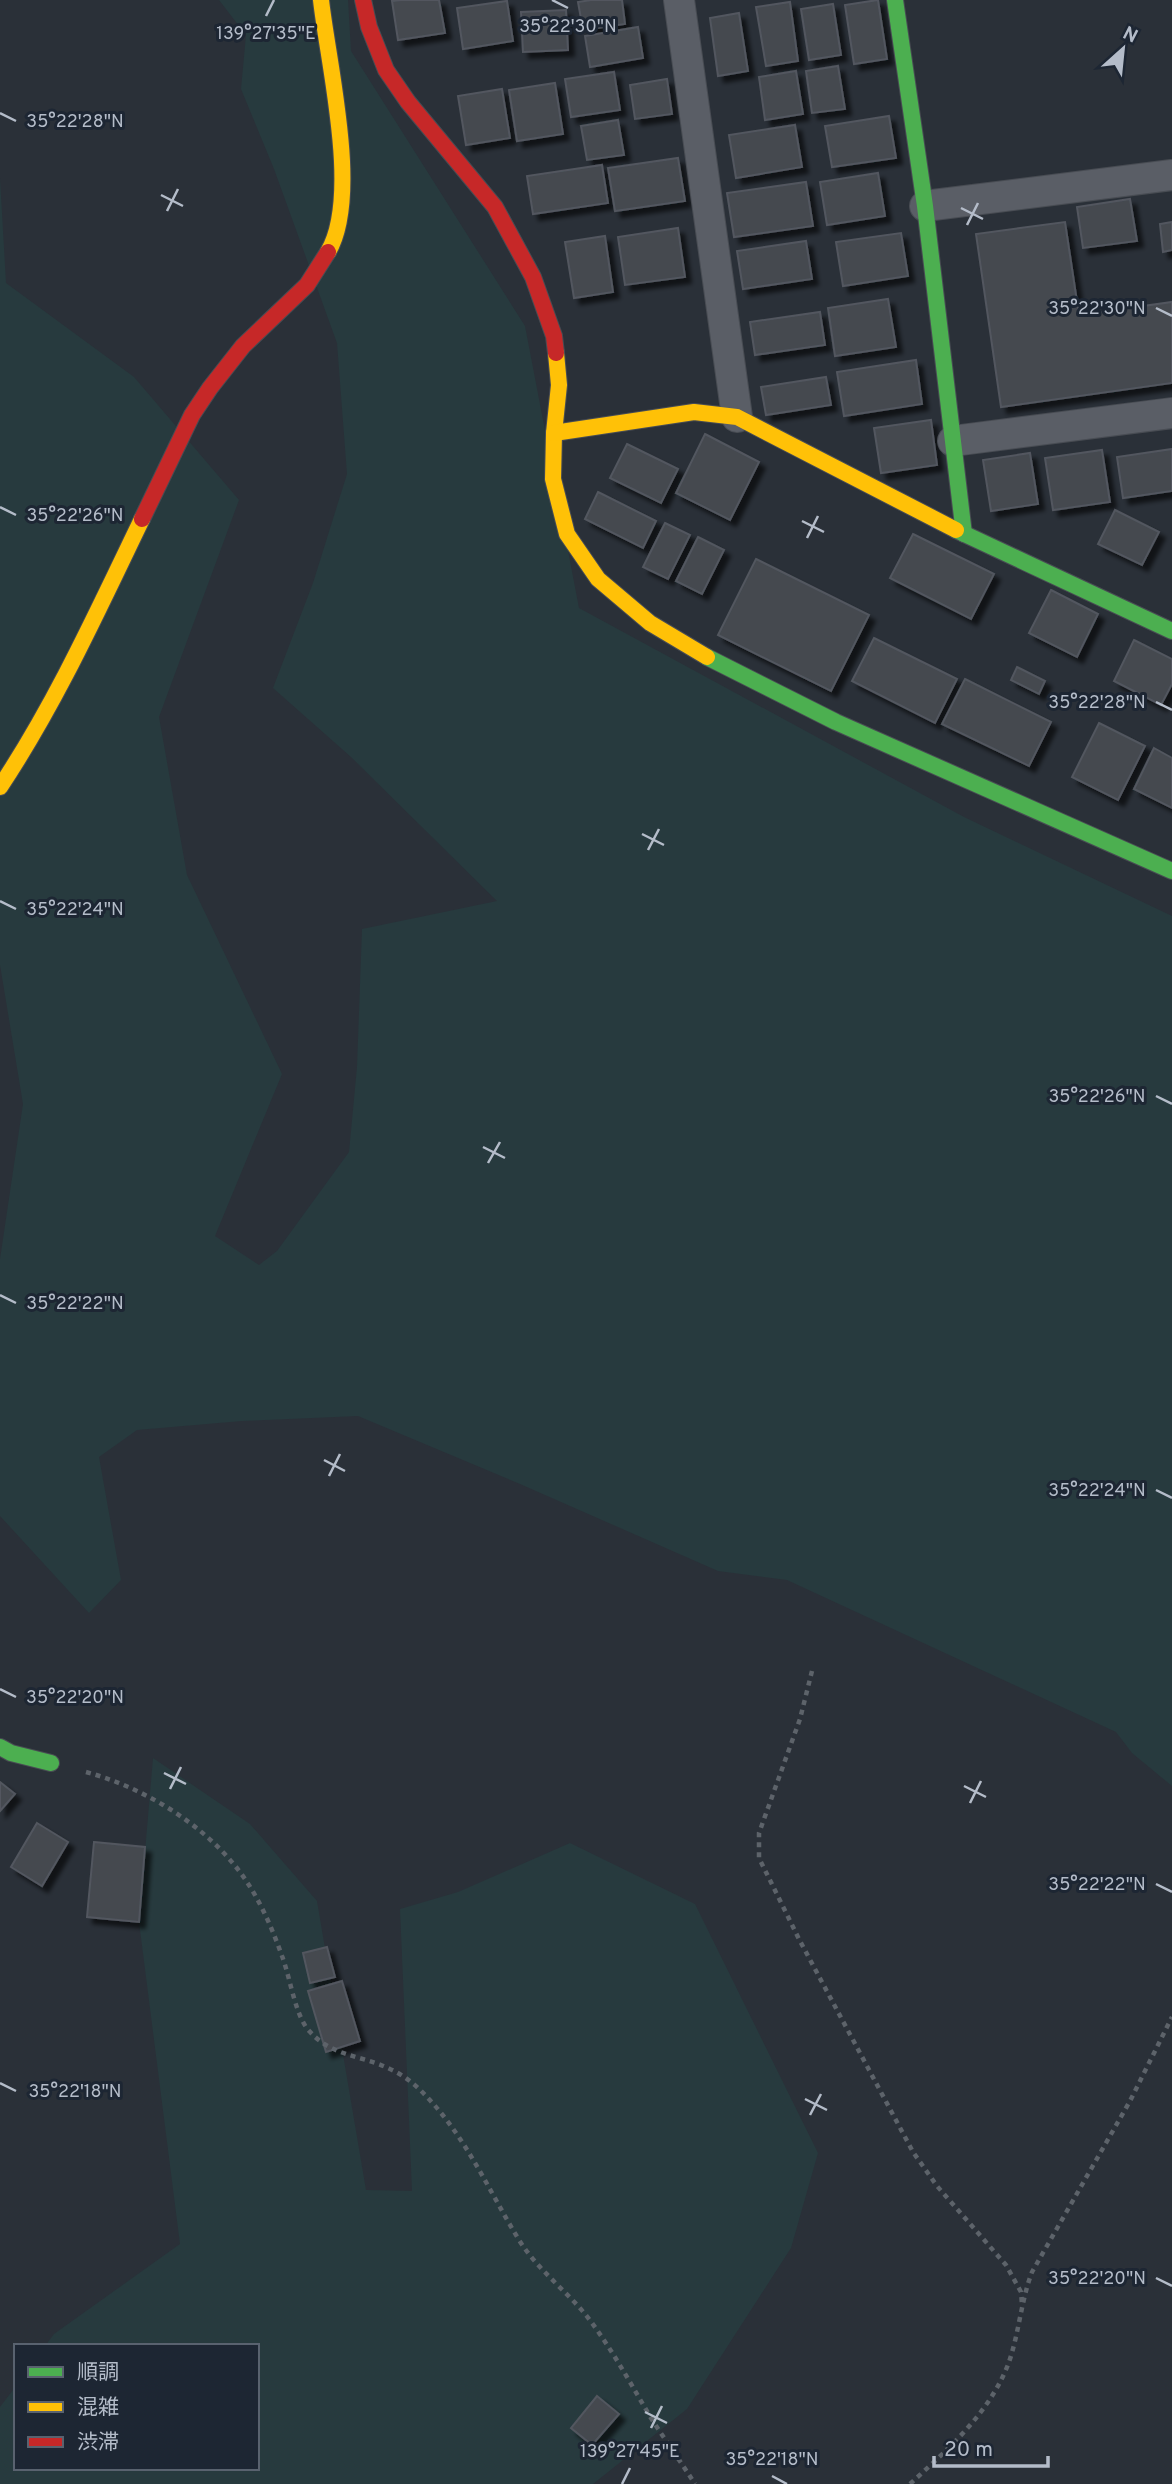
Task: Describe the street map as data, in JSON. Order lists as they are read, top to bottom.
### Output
{
  "legend": ["順調", "混雑", "渋滞"],
  "scale_bar": "20 m",
  "north": "top right",
  "coordinates": [
    "35°22'30\"N",
    "139°27'35\"E",
    "35°22'28\"N",
    "35°22'26\"N",
    "35°22'24\"N",
    "35°22'22\"N",
    "35°22'20\"N",
    "35°22'18\"N",
    "139°27'45\"E"
  ]
}
